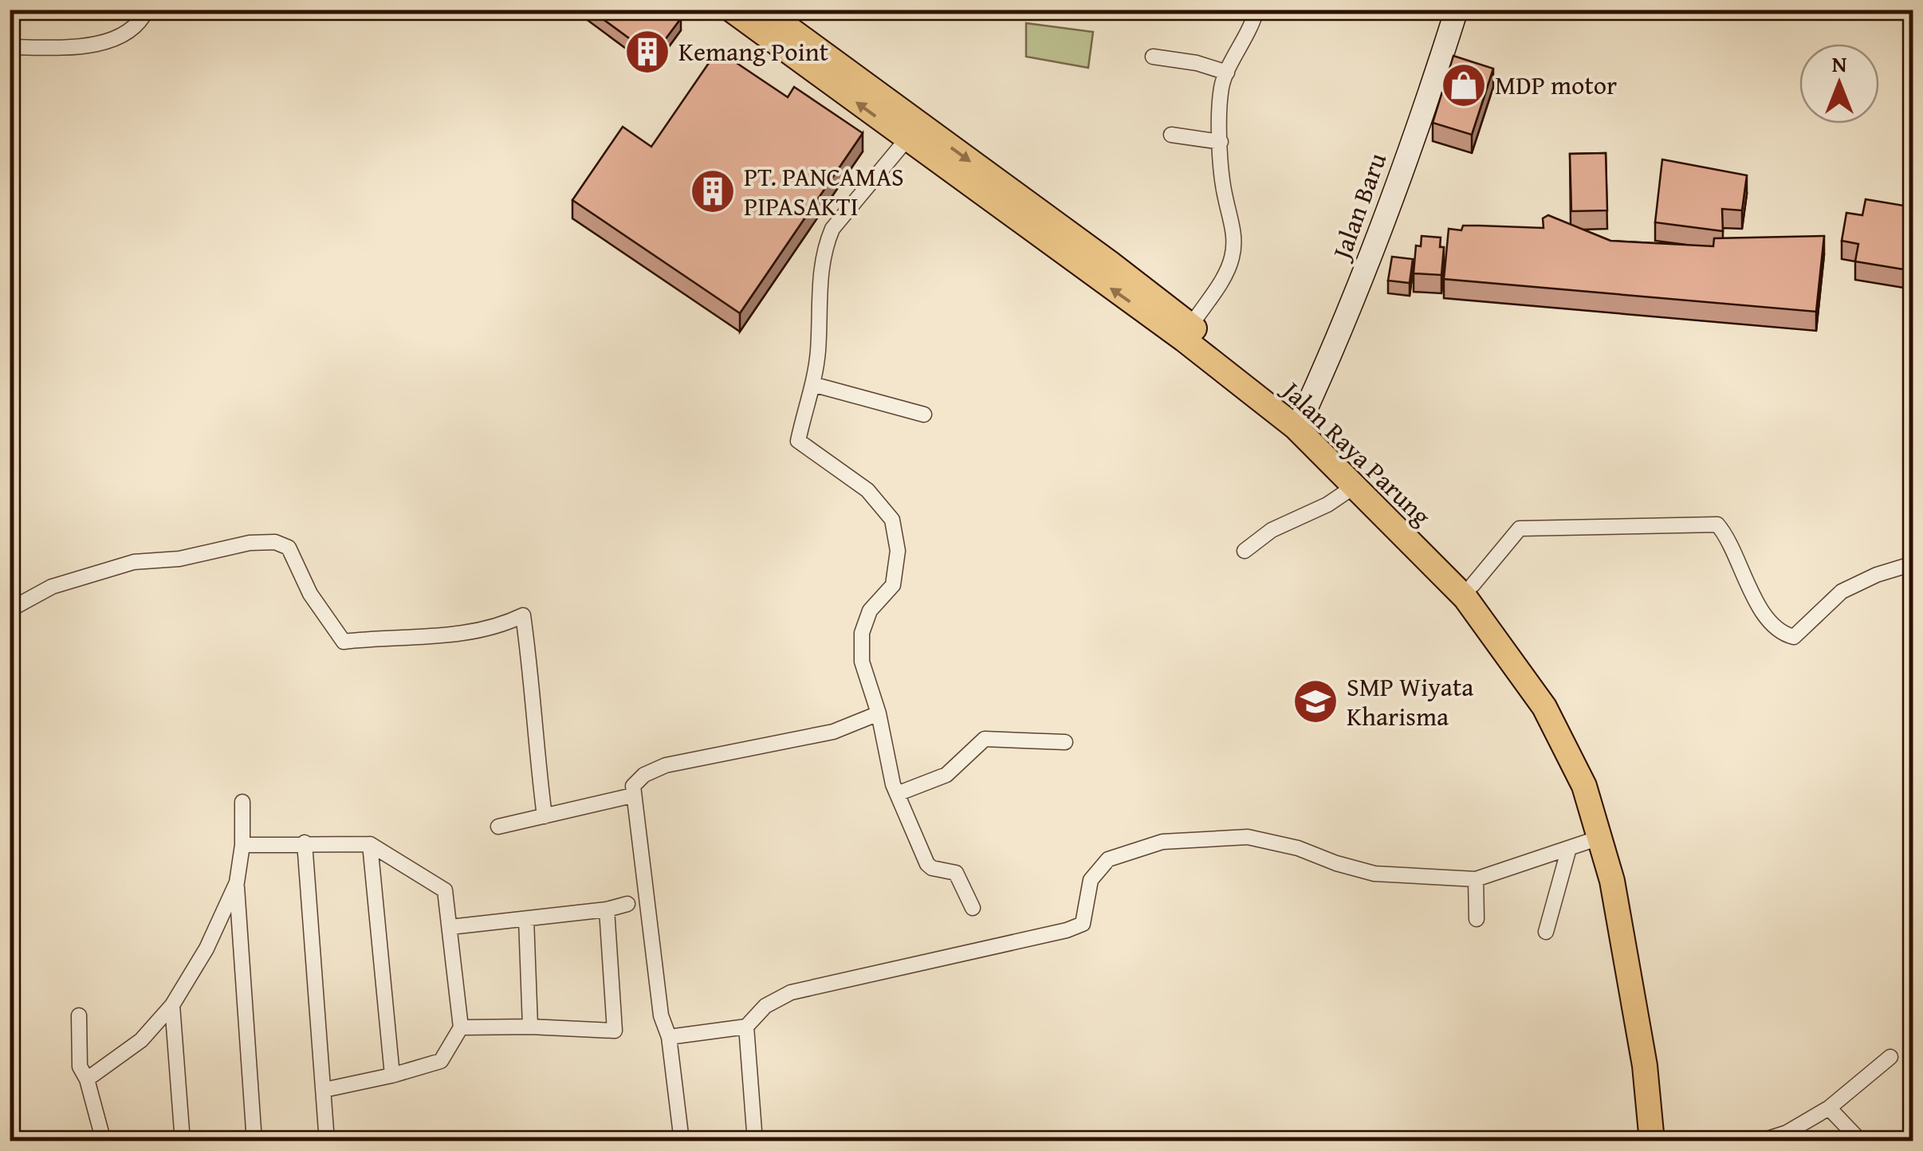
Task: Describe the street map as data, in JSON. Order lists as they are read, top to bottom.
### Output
{
  "streets": {
    "highway": ["Jalan Raya Parung"],
    "main road": ["Jalan Baru"]
  },
  "crossings": [
    ["Jalan Baru", "Jalan Raya Parung"]
  ],
  "places": {
    "building": ["Kemang Point", "PT. PANCAMAS PIPASAKTI"],
    "shop": ["MDP motor"],
    "school or university": ["SMP Wiyata Kharisma"]
  },
  "north": "top"
}
